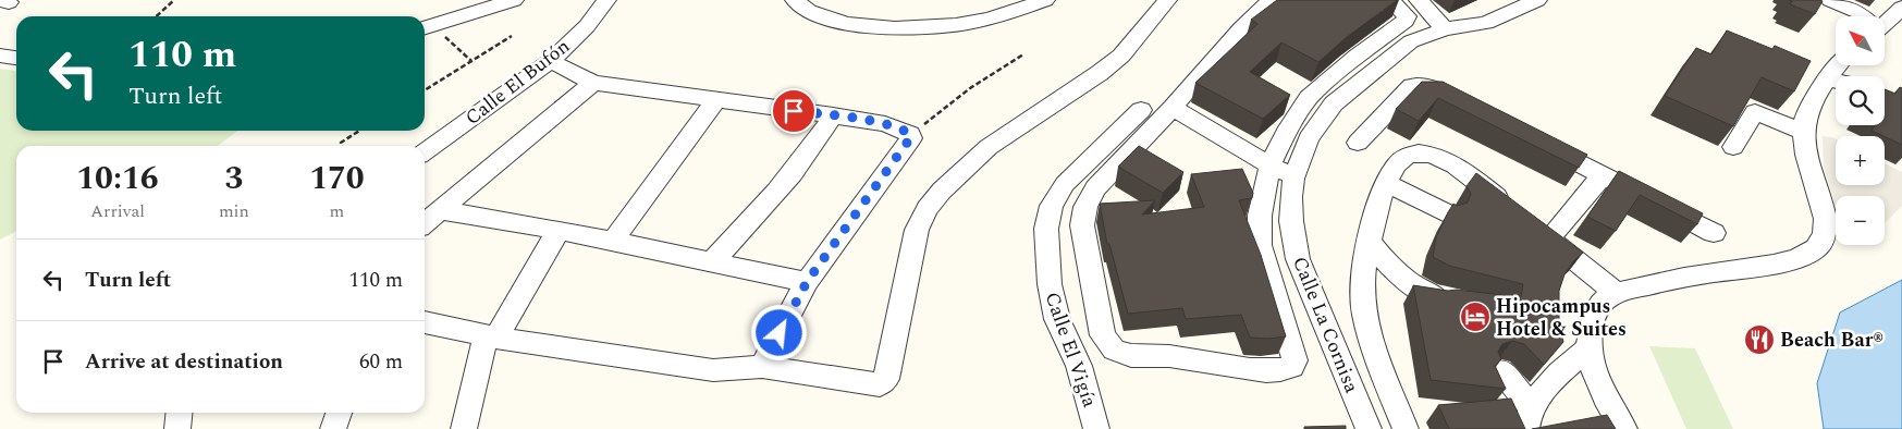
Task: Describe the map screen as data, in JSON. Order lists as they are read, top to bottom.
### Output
{
  "streets": {
    "street": ["Calle El Bufón", "Calle La Cornisa", "Calle El Vigía"]
  },
  "places": {
    "hotel": ["Hipocampus Hotel & Suites"],
    "restaurant": ["Beach Bar®"]
  },
  "north": "top left",
  "page": {
    "map_buttons": ["+", "−"],
    "turn": ["110 m", "Turn left"],
    "eta": [
      "10:16",
      "Arrival",
      "3",
      "min",
      "170",
      "m"
    ],
    "list": [
      {
        "name": "Turn left",
        "value": "110 m"
      },
      {
        "name": "Arrive at destination",
        "value": "60 m"
      }
    ]
  }
}
